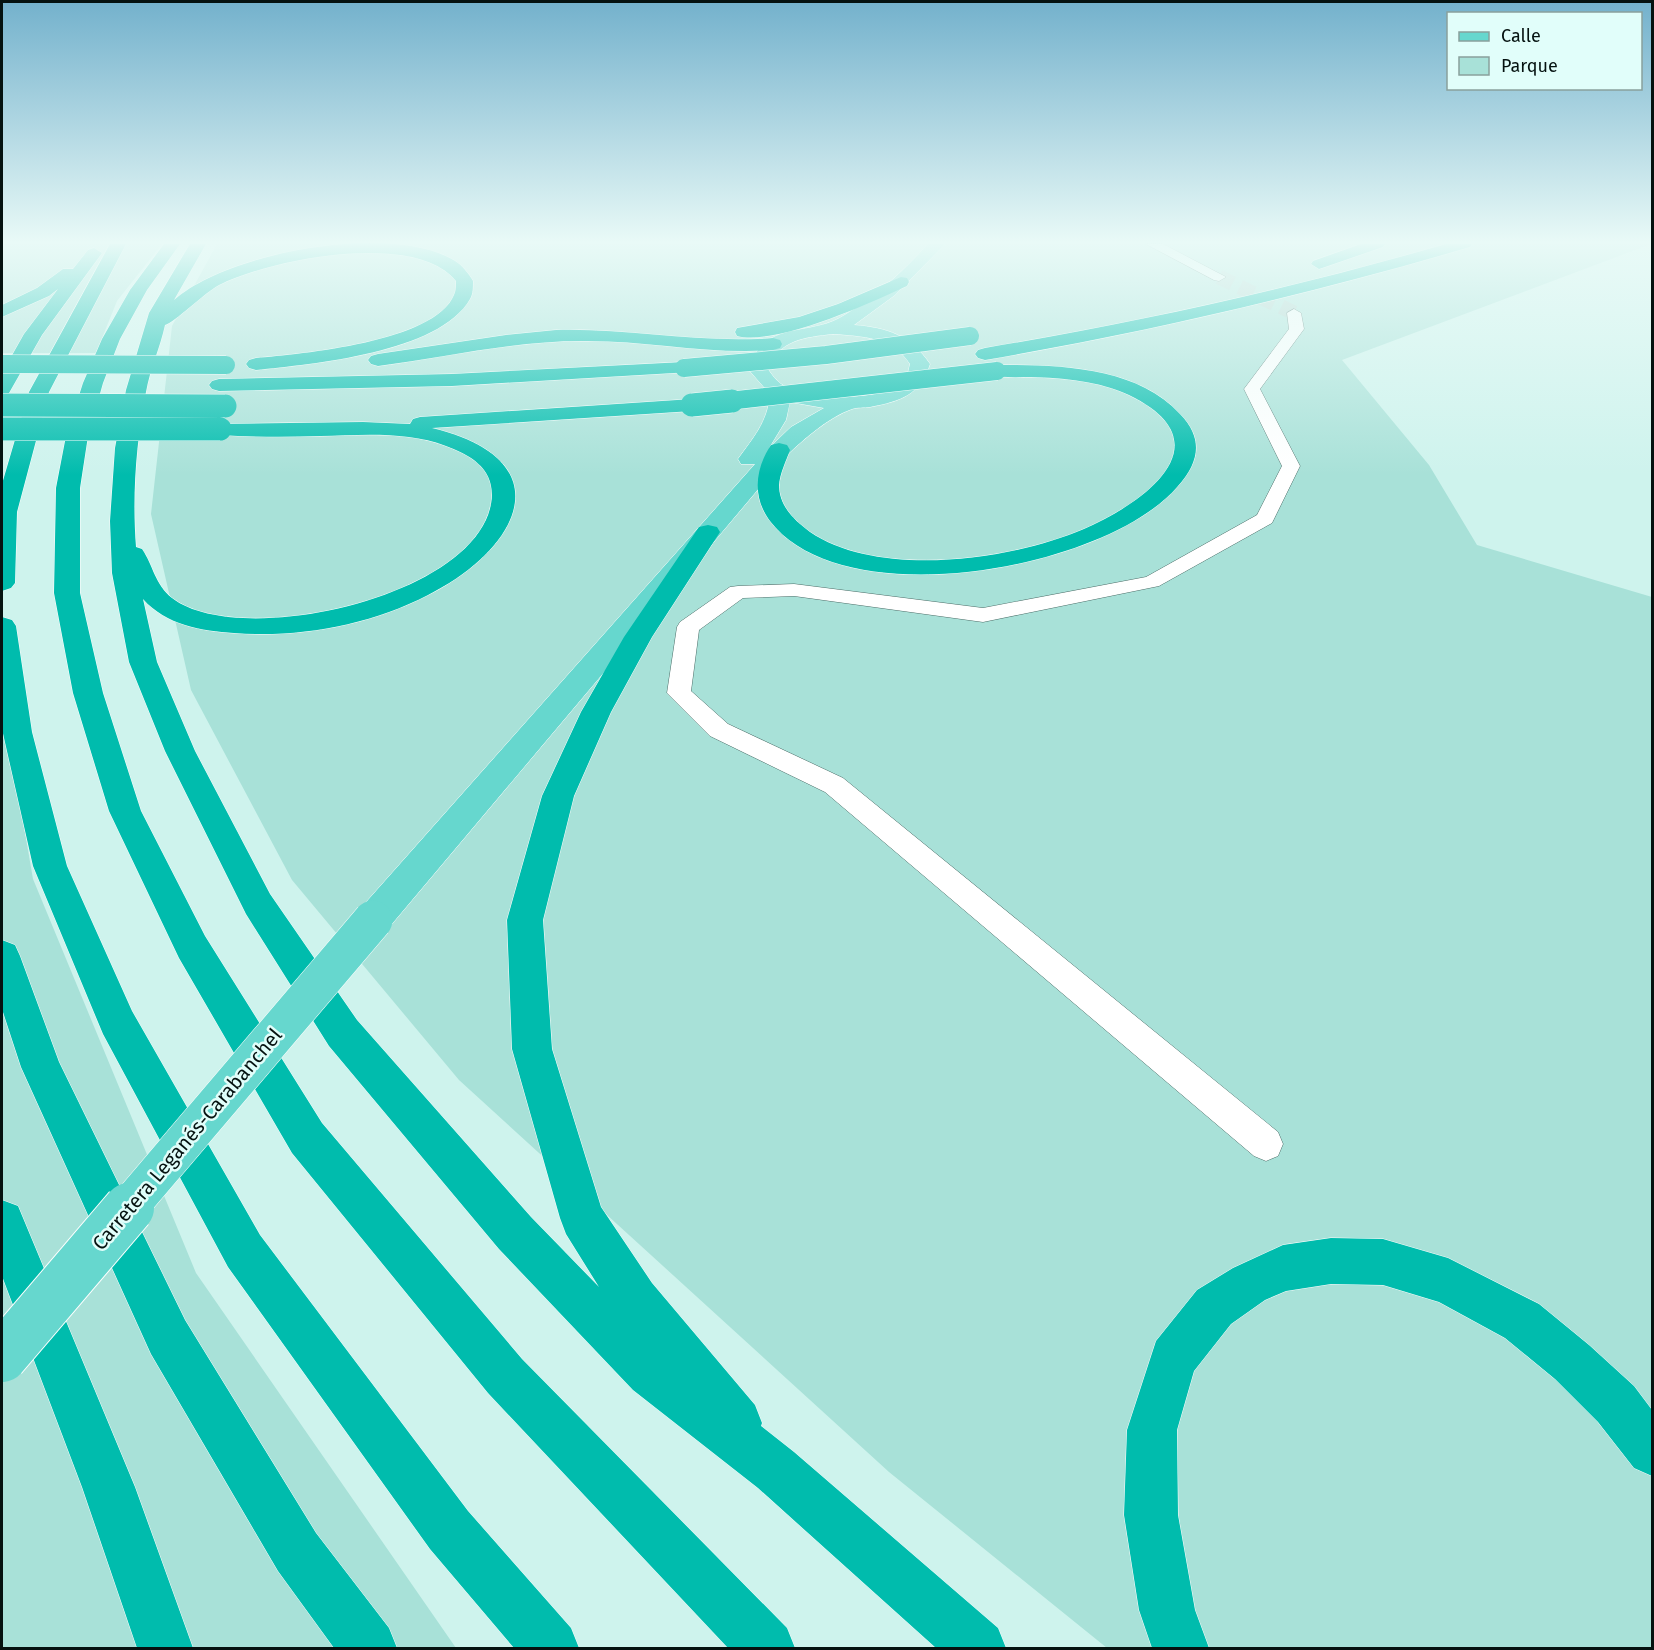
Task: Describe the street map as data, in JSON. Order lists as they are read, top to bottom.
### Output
{
  "streets": {
    "main road": ["Carretera Leganés-Carabanchel"]
  },
  "legend": ["Calle", "Parque"]
}
